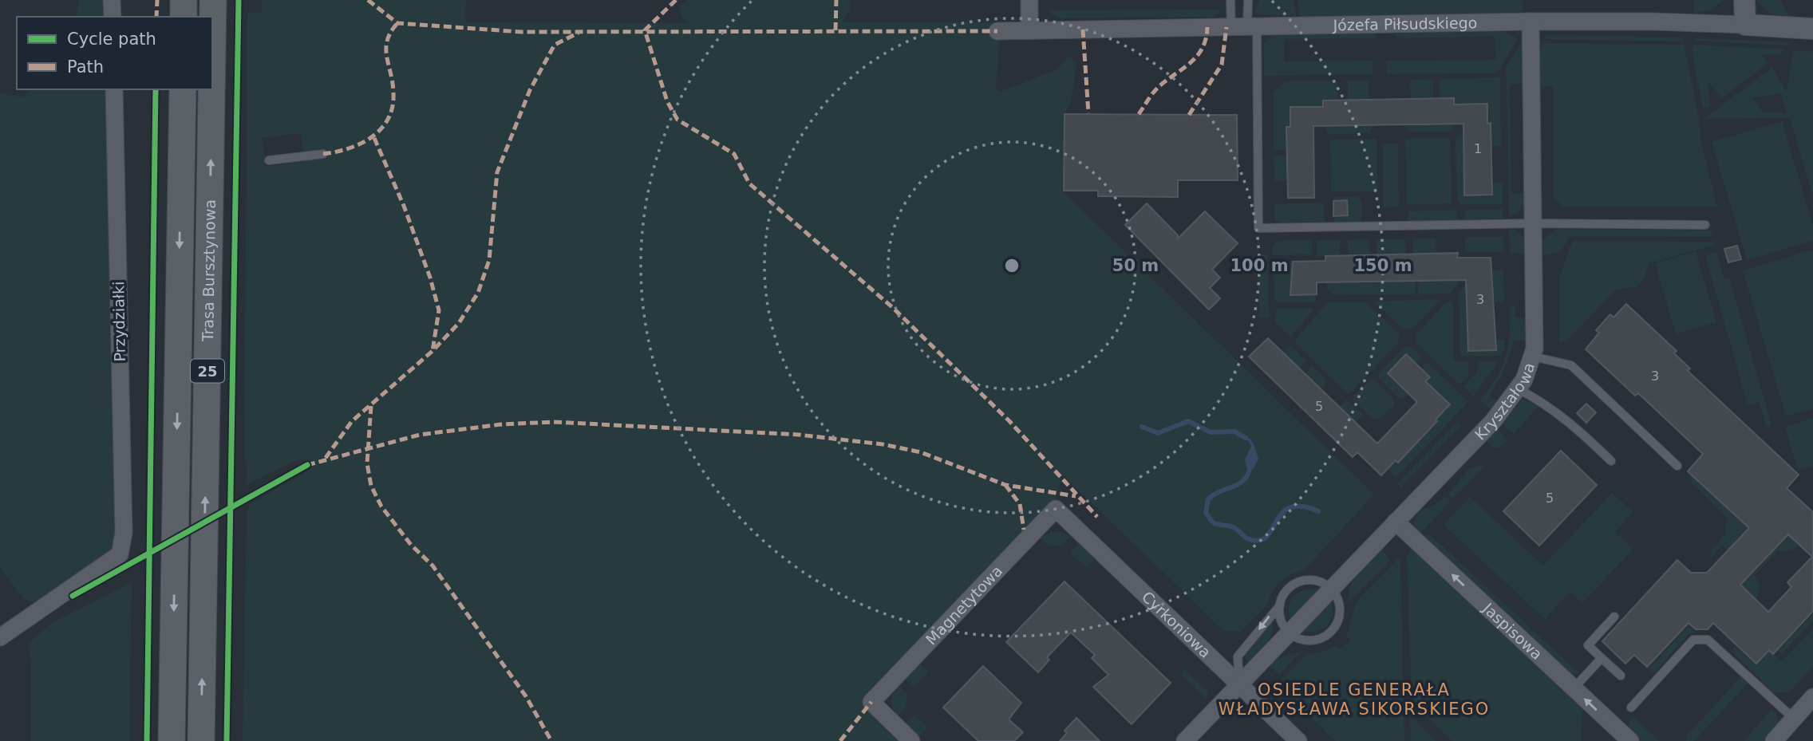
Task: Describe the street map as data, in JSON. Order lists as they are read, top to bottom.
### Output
{
  "streets": {
    "main road": ["Trasa Bursztynowa", "25"],
    "street": [
      "Józefa Piłsudskiego",
      "Przydziałki",
      "Kryształowa",
      "Magnetytowa",
      "Cyrkoniowa",
      "Jaspisowa"
    ]
  },
  "crossings": [
    ["Józefa Piłsudskiego", "Kryształowa"],
    ["Kryształowa", "Cyrkoniowa"],
    ["Kryształowa", "Jaspisowa"],
    ["Magnetytowa", "Cyrkoniowa"]
  ],
  "one_way": ["Jaspisowa"],
  "districts": ["OSIEDLE GENERAŁA WŁADYSŁAWA SIKORSKIEGO"],
  "house_numbers": [
    "1",
    "3",
    "3",
    "5",
    "5"
  ],
  "legend": ["Cycle path", "Path"],
  "rings": ["50 m", "100 m", "150 m"]
}
